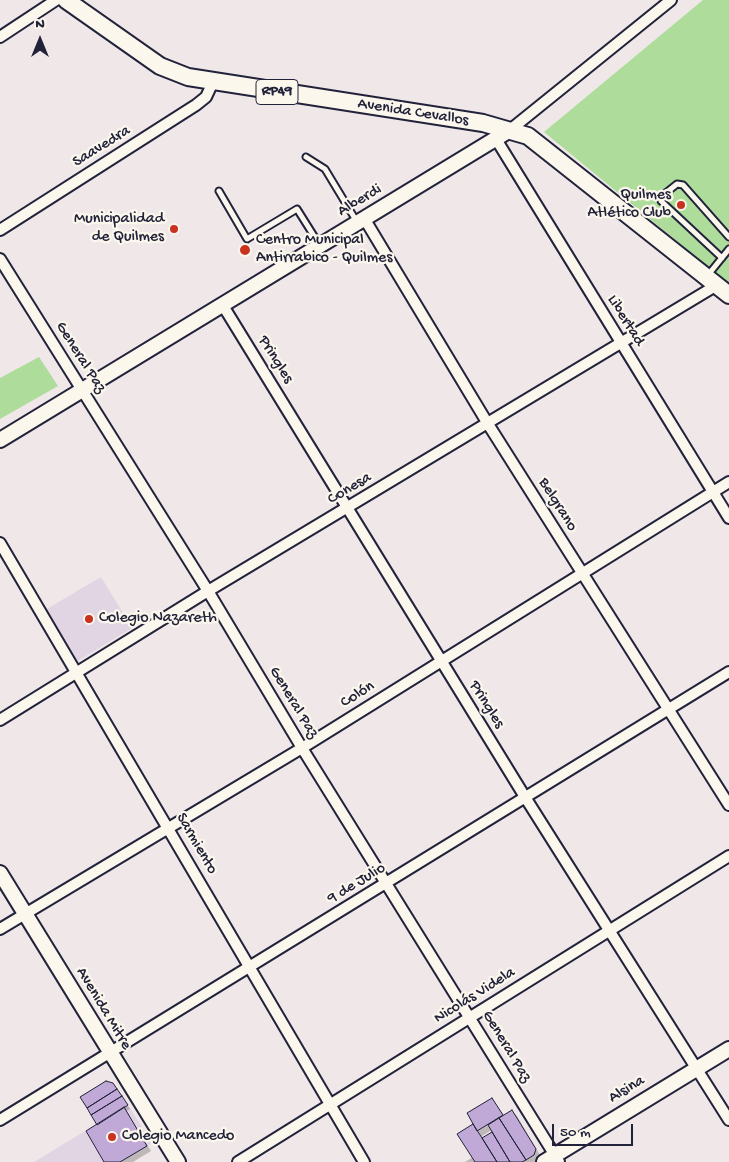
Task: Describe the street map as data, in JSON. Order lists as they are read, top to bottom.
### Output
{
  "streets": {
    "main road": ["RP49", "Avenida Cevallos"],
    "street": [
      "Saavedra",
      "Alberdi",
      "Libertad",
      "General Paz",
      "Pringles",
      "Conesa",
      "Belgrano",
      "Colón",
      "Sarmiento",
      "9 de Julio",
      "Nicolás Videla",
      "Avenida Mitre",
      "Alsina"
    ]
  },
  "crossings": [
    ["Avenida Cevallos", "Saavedra"],
    ["Avenida Cevallos", "Alberdi"],
    ["Avenida Cevallos", "Conesa"],
    ["Alberdi", "Libertad"],
    ["Alberdi", "General Paz"],
    ["Alberdi", "Pringles"],
    ["Alberdi", "Belgrano"],
    ["Libertad", "Conesa"],
    ["Libertad", "Colón"],
    ["General Paz", "Conesa"],
    ["General Paz", "Colón"],
    ["General Paz", "9 de Julio"],
    ["General Paz", "Nicolás Videla"],
    ["General Paz", "Alsina"],
    ["Pringles", "Conesa"],
    ["Pringles", "Colón"],
    ["Pringles", "9 de Julio"],
    ["Pringles", "Nicolás Videla"],
    ["Pringles", "Alsina"],
    ["Conesa", "Belgrano"],
    ["Conesa", "Sarmiento"],
    ["Belgrano", "Colón"],
    ["Belgrano", "9 de Julio"],
    ["Colón", "Sarmiento"],
    ["Colón", "Avenida Mitre"],
    ["Sarmiento", "9 de Julio"],
    ["Sarmiento", "Nicolás Videla"],
    ["9 de Julio", "Avenida Mitre"]
  ],
  "places": [
    "Quilmes Atlético Club",
    "Municipalidad de Quilmes",
    "Centro Municipal Antirrabico - Quilmes",
    "Colegio Nazareth",
    "Colegio Mancedo"
  ],
  "scale_bar": "50 m",
  "north": "top"
}
